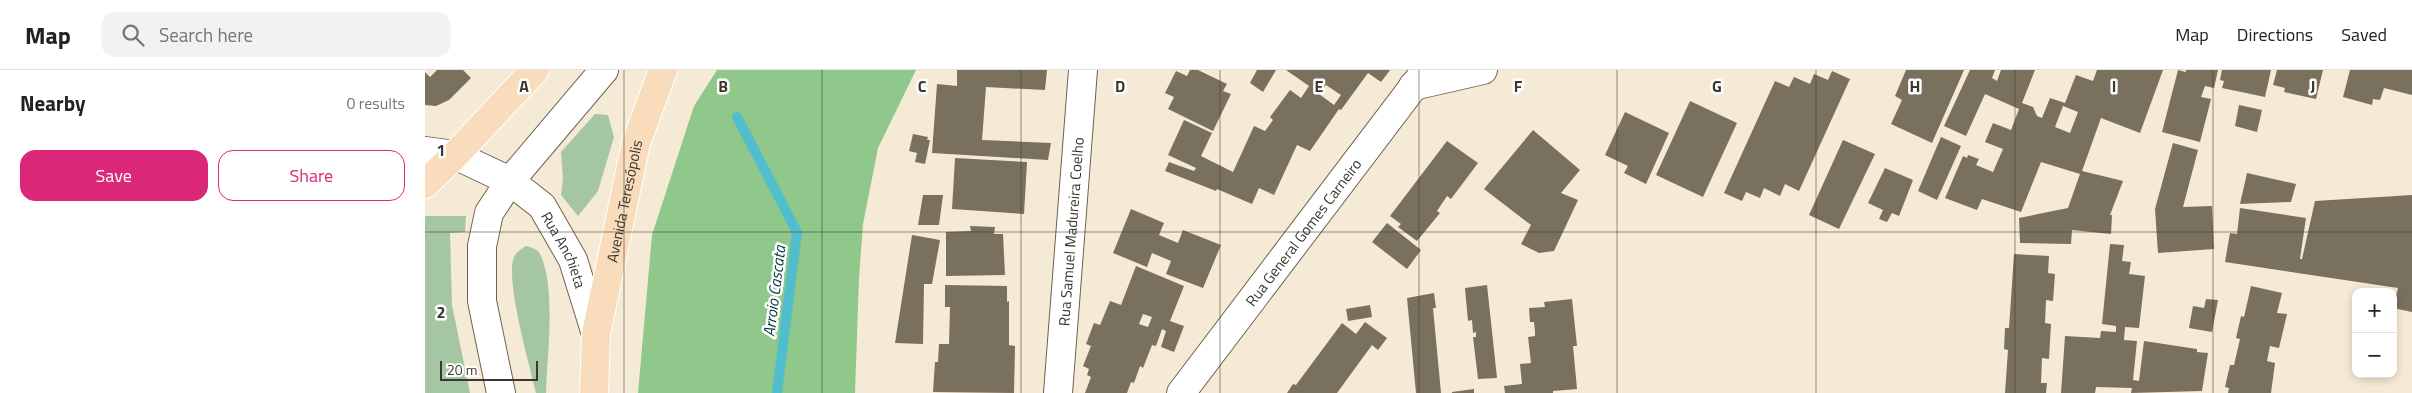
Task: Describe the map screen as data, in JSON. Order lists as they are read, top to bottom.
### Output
{
  "streets": {
    "main road": ["Avenida Teresópolis"],
    "street": ["Rua General Gomes Carneiro", "Rua Samuel Madureira Coelho", "Rua Anchieta"]
  },
  "crossings": [
    ["Avenida Teresópolis", "Rua Anchieta"]
  ],
  "water": ["Arroio Cascata"],
  "scale_bar": "20 m",
  "page": {
    "header": "Map",
    "search": "Search here",
    "nav": ["Map", "Directions", "Saved"],
    "heading": ["Nearby", "0 results"],
    "buttons": ["Save", "Share"],
    "map_buttons": ["+", "−"],
    "scale": "20 m"
  },
  "grid": {
    "columns": [
      "A",
      "B",
      "C",
      "D",
      "E",
      "F",
      "G",
      "H",
      "I",
      "J"
    ],
    "rows": ["1", "2"]
  }
}
